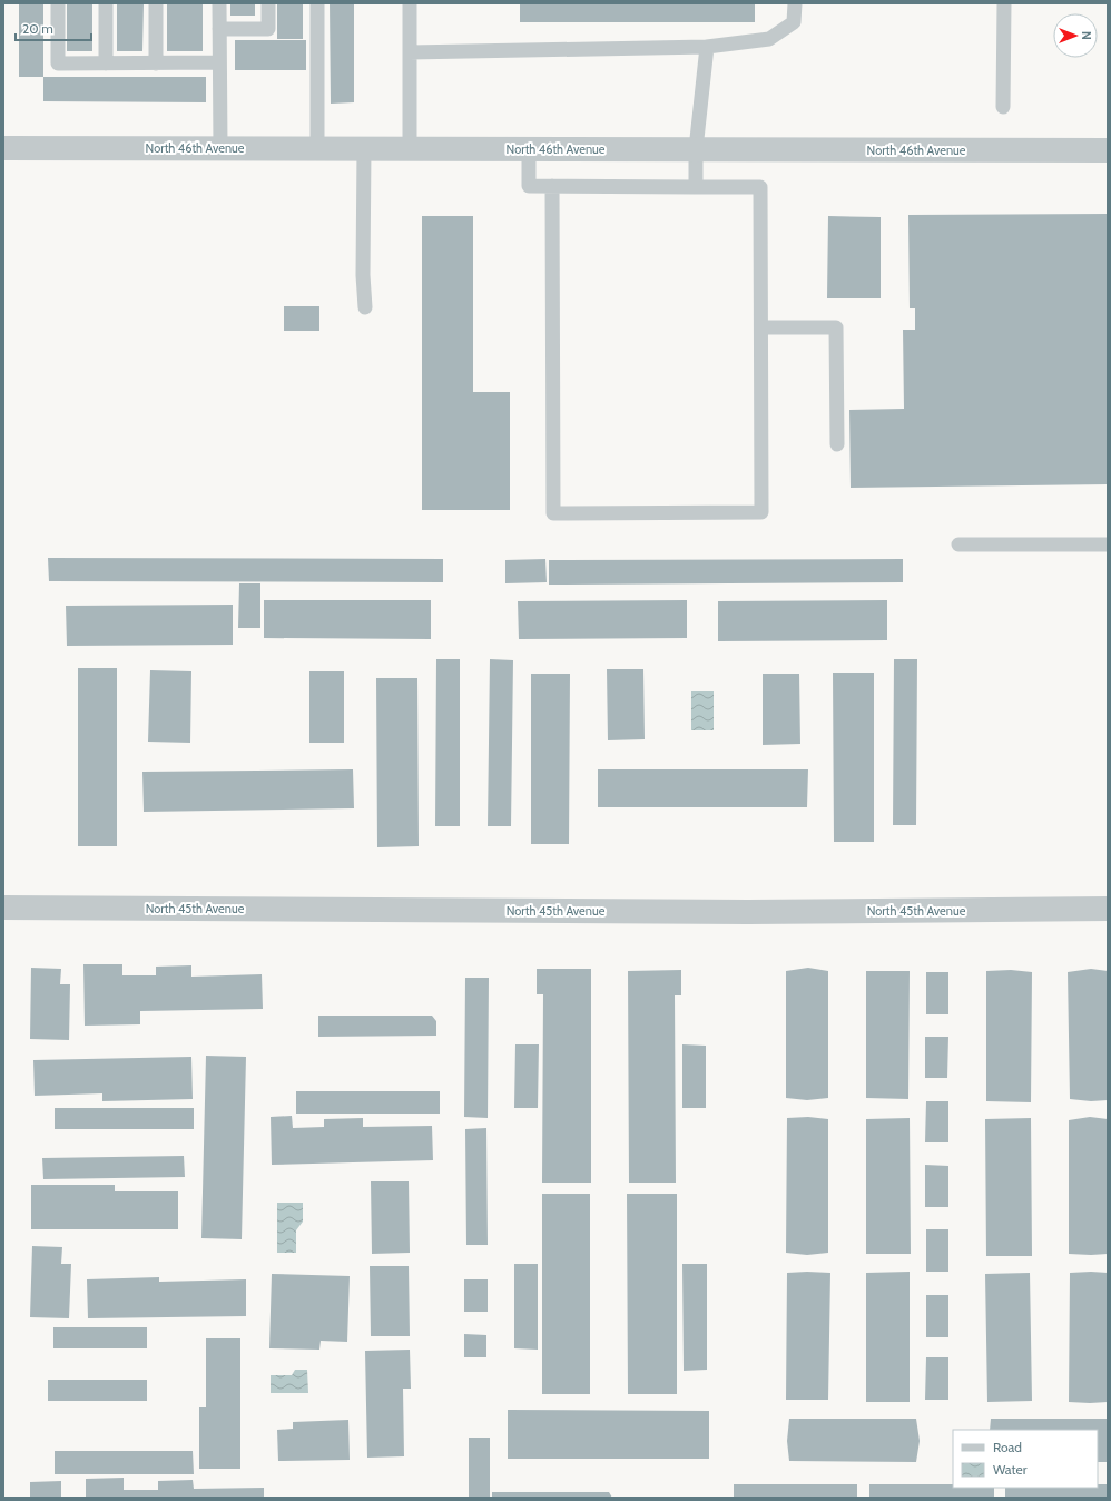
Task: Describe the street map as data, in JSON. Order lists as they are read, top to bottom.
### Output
{
  "streets": {
    "street": ["North 46th Avenue", "North 45th Avenue"]
  },
  "legend": ["Road", "Water"],
  "scale_bar": "20 m",
  "north": "right"
}
